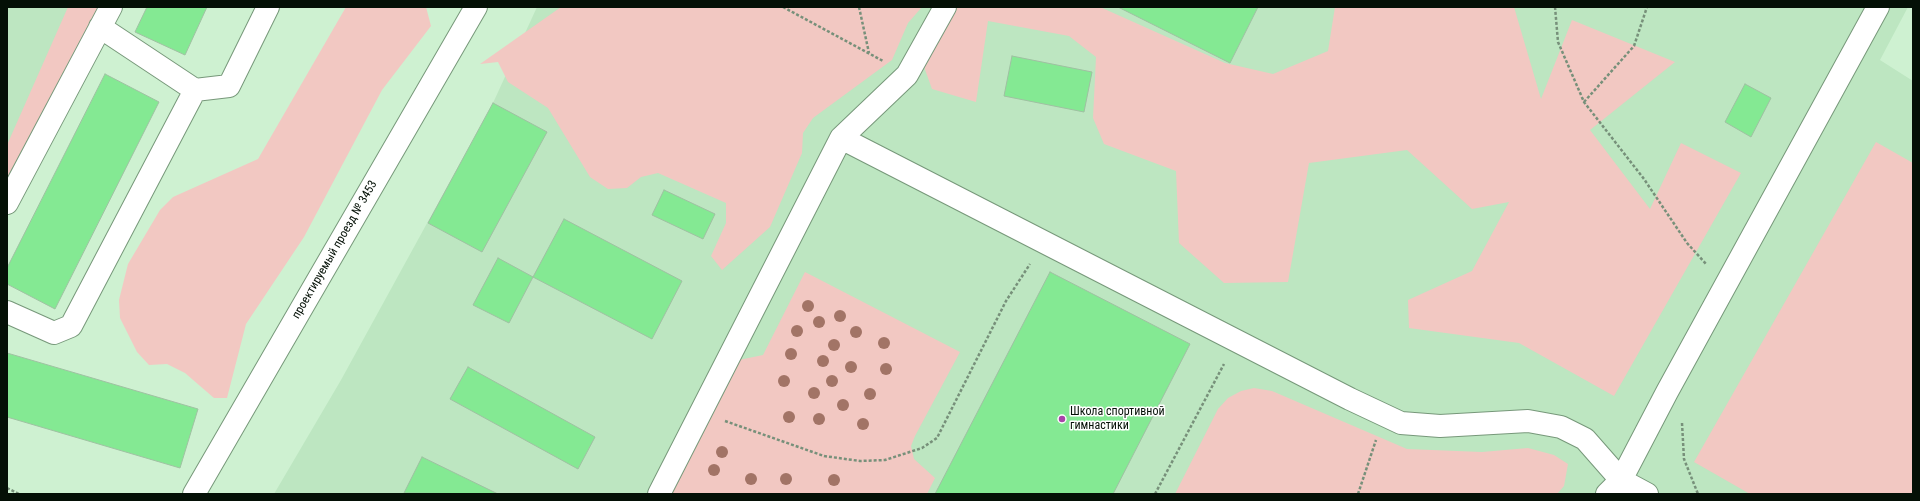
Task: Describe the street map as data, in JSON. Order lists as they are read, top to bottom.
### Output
{
  "streets": {
    "street": ["проектируемый проезд № 3453"]
  },
  "places": ["Школа спортивной гимнастики"]
}
